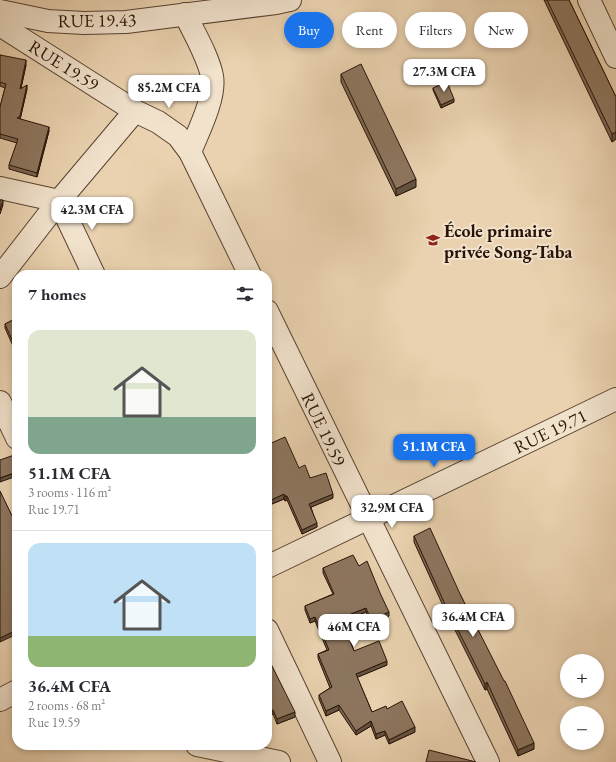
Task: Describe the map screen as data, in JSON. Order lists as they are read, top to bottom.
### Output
{
  "streets": {
    "street": ["RUE 19.43", "RUE 19.59", "RUE 19.71"]
  },
  "crossings": [
    ["RUE 19.59", "RUE 19.71"]
  ],
  "places": {
    "school or university": ["École primaire privée Song-Taba"]
  },
  "page": {
    "chip": [
      "Buy",
      "Rent",
      "Filters",
      "New"
    ],
    "price": [
      "27.3M CFA",
      "85.2M CFA",
      "42.3M CFA",
      "51.1M CFA",
      "32.9M CFA",
      "36.4M CFA",
      "46M CFA"
    ],
    "heading": "7 homes",
    "list": [
      {
        "name": "51.1M CFA",
        "note": "3 rooms · 116 m² · Rue 19.71"
      },
      {
        "name": "36.4M CFA",
        "note": "2 rooms · 68 m² · Rue 19.59"
      }
    ],
    "map_buttons": ["+", "−"]
  }
}
